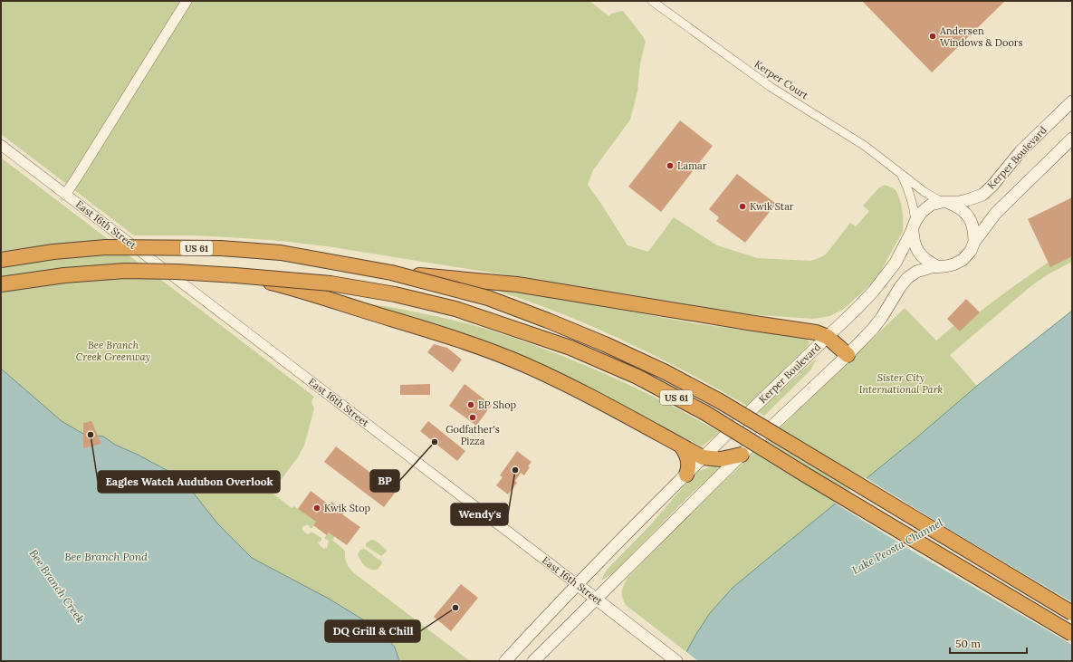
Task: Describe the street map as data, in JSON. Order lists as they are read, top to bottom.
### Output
{
  "streets": {
    "highway": ["US 61"],
    "main road": ["Kerper Boulevard", "East 16th Street"],
    "street": ["Kerper Court"]
  },
  "crossings": [
    ["Kerper Court", "Kerper Boulevard"],
    ["Kerper Boulevard", "East 16th Street"]
  ],
  "water": ["Lake Peosta Channel", "Bee Branch Pond", "Bee Branch Creek"],
  "parks": ["Bee Branch Creek Greenway", "Sister City International Park"],
  "places": [
    "Andersen Windows & Doors",
    "Lamar",
    "Kwik Star",
    "BP Shop",
    "Godfather's Pizza",
    "Eagles Watch Audubon Overlook",
    "BP",
    "Wendy's",
    "Kwik Stop",
    "DQ Grill & Chill"
  ],
  "scale_bar": "50 m"
}
